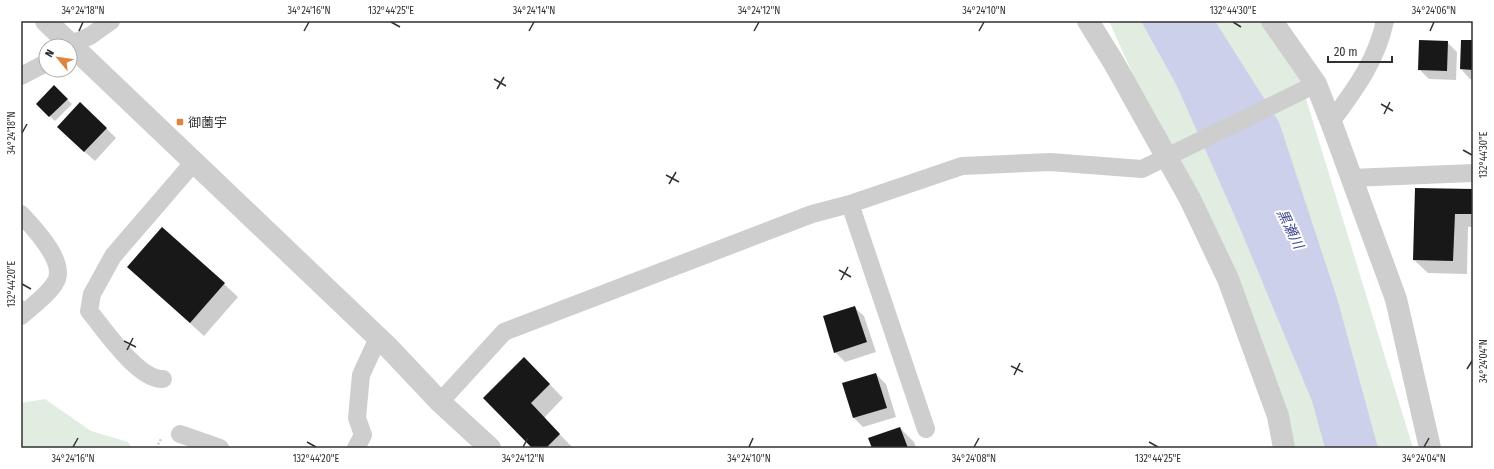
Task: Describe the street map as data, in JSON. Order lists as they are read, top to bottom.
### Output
{
  "water": ["黒瀬川"],
  "places": {
    "transit": ["御薗宇"]
  },
  "scale_bar": "20 m",
  "north": "top left",
  "coordinates": [
    "34°24'18\"N",
    "34°24'16\"N",
    "132°44'25\"E",
    "34°24'14\"N",
    "34°24'12\"N",
    "34°24'10\"N",
    "132°44'30\"E",
    "34°24'06\"N",
    "132°44'20\"E",
    "34°24'04\"N",
    "34°24'08\"N"
  ]
}
